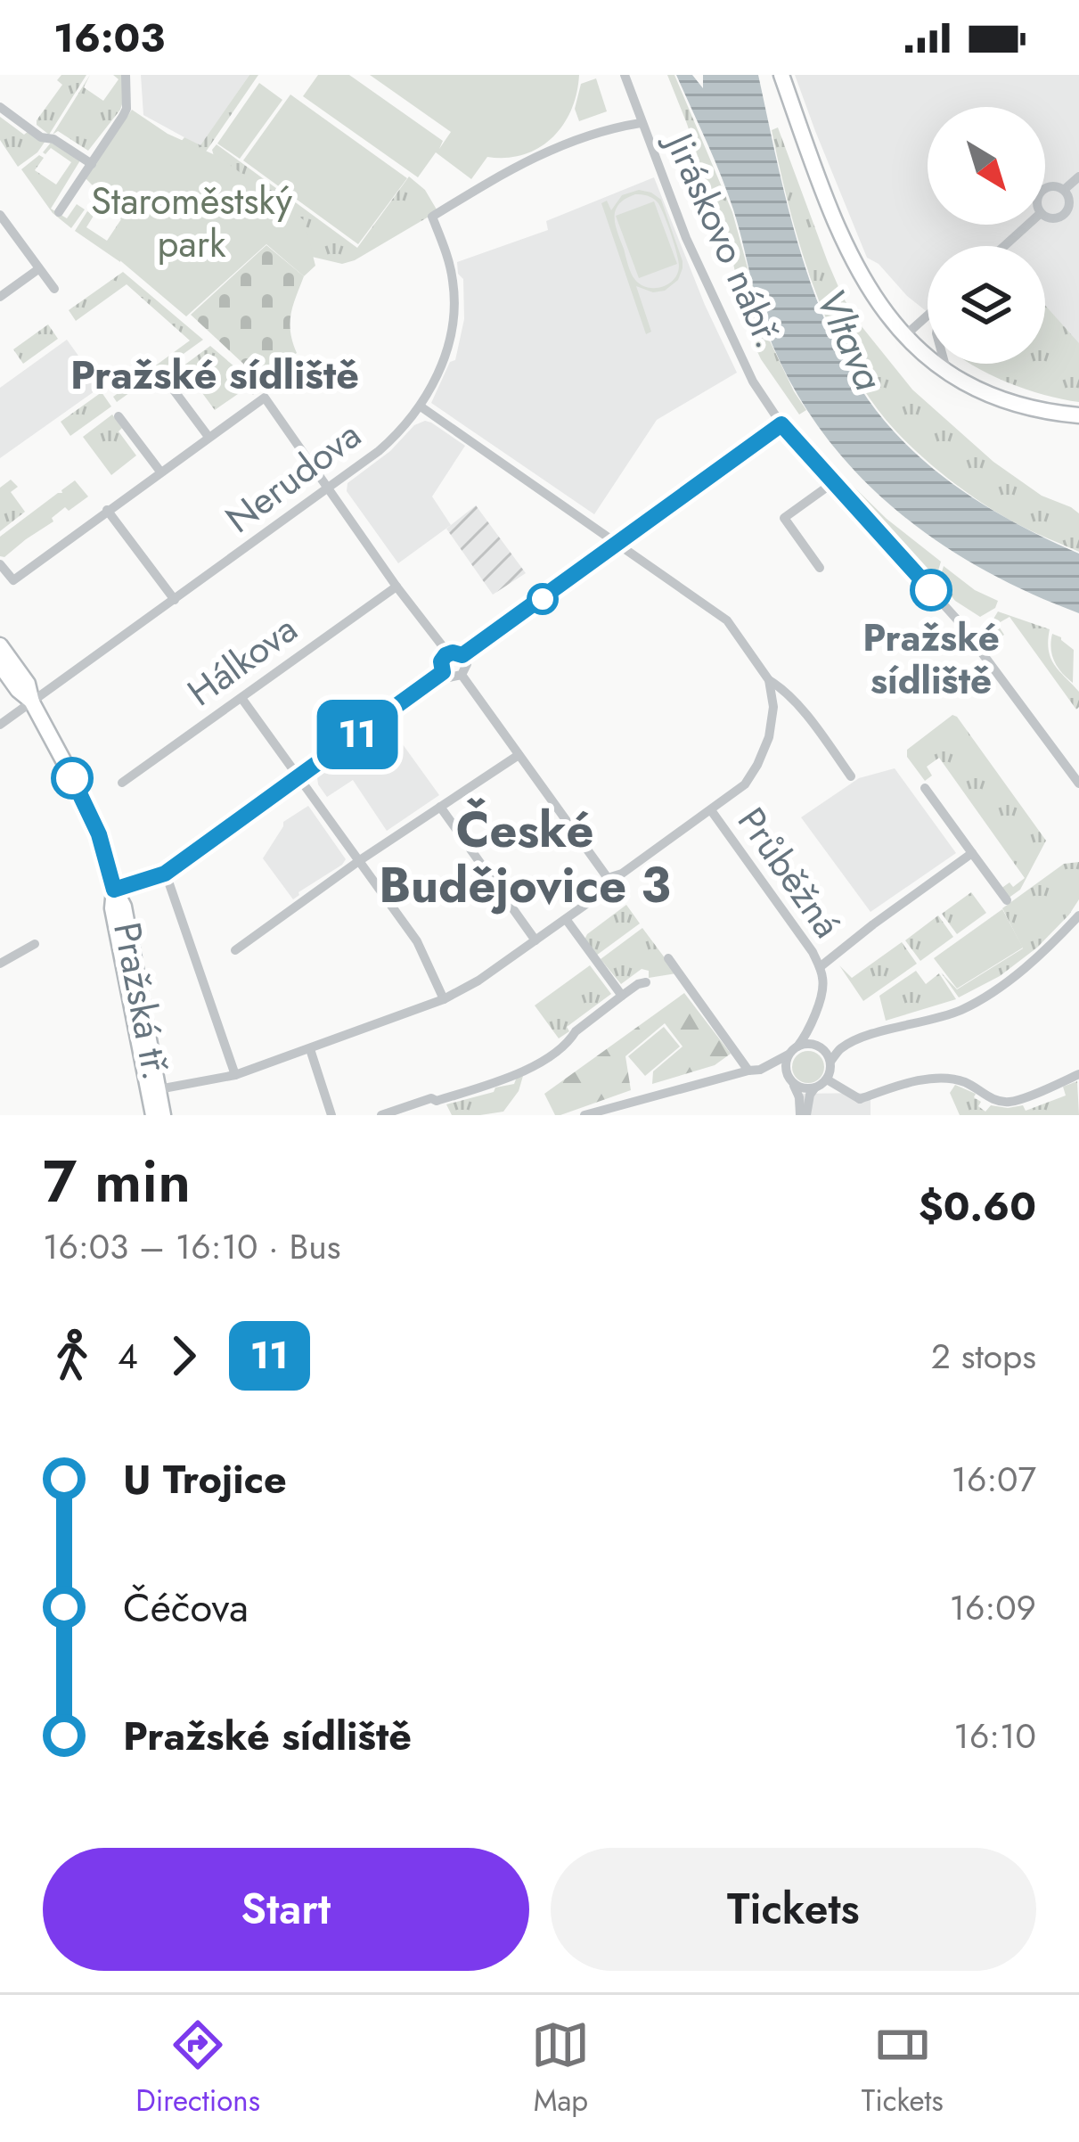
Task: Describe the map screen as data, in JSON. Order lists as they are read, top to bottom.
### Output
{
  "streets": {
    "street": [
      "Jiráskovo nábř.",
      "Nerudova",
      "Hálkova",
      "Průběžná",
      "Pražská tř."
    ]
  },
  "crossings": [
    ["Jiráskovo nábř.", "Nerudova"],
    ["Nerudova", "Pražská tř."]
  ],
  "districts": ["Pražské sídliště", "České Budějovice 3"],
  "water": ["Vltava"],
  "parks": ["Staroměstský park"],
  "places": ["Pražské sídliště"],
  "lines": ["bus line 11"],
  "north": "bottom right",
  "page": {
    "status": "16:03",
    "on_map": "11",
    "heading": ["7 min", "16:03 – 16:10 · Bus", "$0.60"],
    "legs": ["4", "11", "2 stops"],
    "list": [
      {
        "name": "U Trojice",
        "value": "16:07"
      },
      {
        "name": "Čéčova",
        "value": "16:09"
      },
      {
        "name": "Pražské sídliště",
        "value": "16:10"
      }
    ],
    "buttons": ["Start", "Tickets"],
    "tabs": ["Directions", "Map", "Tickets"]
  }
}
